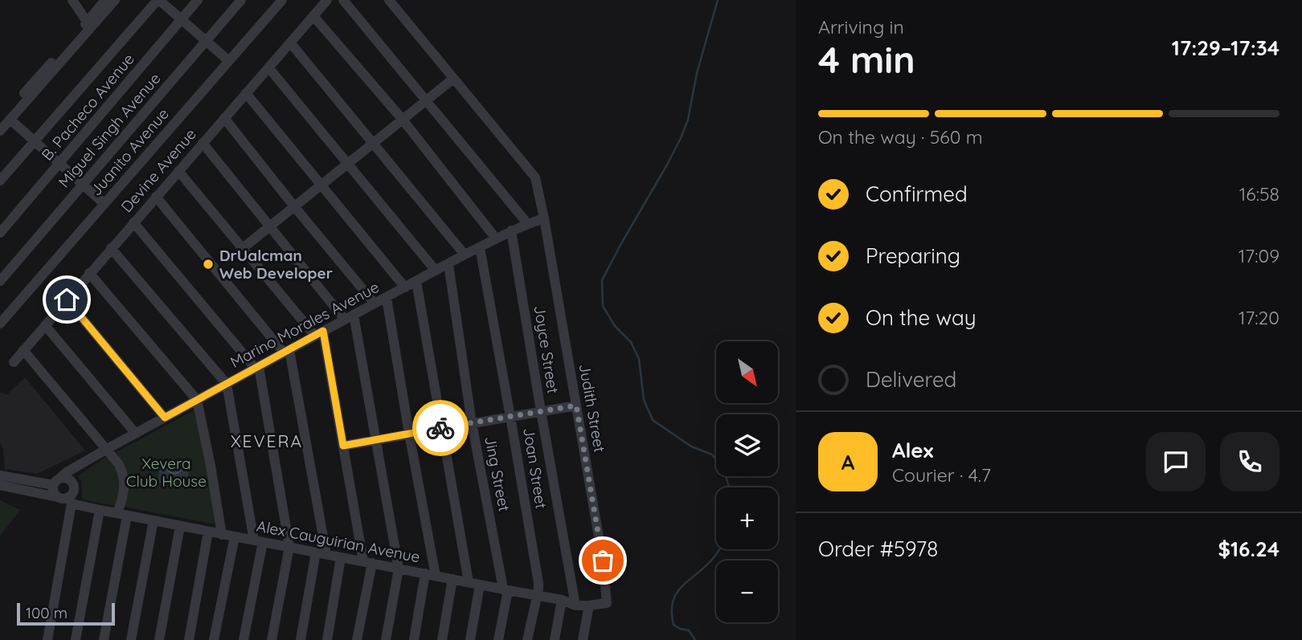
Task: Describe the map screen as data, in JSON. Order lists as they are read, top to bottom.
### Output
{
  "streets": {
    "street": [
      "B. Pacheco Avenue",
      "Miguel Singh Avenue",
      "Juanito Avenue",
      "Devine Avenue",
      "Marino Morales Avenue",
      "Joyce Street",
      "Judith Street",
      "Joan Street",
      "Jing Street",
      "Alex Cauguirian Avenue"
    ]
  },
  "crossings": [
    ["Marino Morales Avenue", "Joyce Street"],
    ["Marino Morales Avenue", "Judith Street"],
    ["Marino Morales Avenue", "Joan Street"],
    ["Marino Morales Avenue", "Jing Street"],
    ["Marino Morales Avenue", "Alex Cauguirian Avenue"],
    ["Joyce Street", "Alex Cauguirian Avenue"],
    ["Judith Street", "Alex Cauguirian Avenue"],
    ["Joan Street", "Alex Cauguirian Avenue"],
    ["Jing Street", "Alex Cauguirian Avenue"]
  ],
  "districts": ["XEVERA"],
  "parks": ["Xevera Club House"],
  "places": ["DrUalcman Web Developer"],
  "scale_bar": "100 m",
  "north": "bottom right",
  "page": {
    "heading": ["4 min", "Arriving in", "17:29–17:34"],
    "panel": [
      "Alex",
      "Courier · 4.7",
      "Order #5978",
      "$16.24"
    ],
    "bar": "On the way · 560 m",
    "list": [
      ["Confirmed", "16:58"],
      ["Preparing", "17:09"],
      ["On the way", "17:20"],
      "Delivered"
    ],
    "map_buttons": ["+", "−"],
    "round": "A",
    "scale": "100 m"
  }
}
